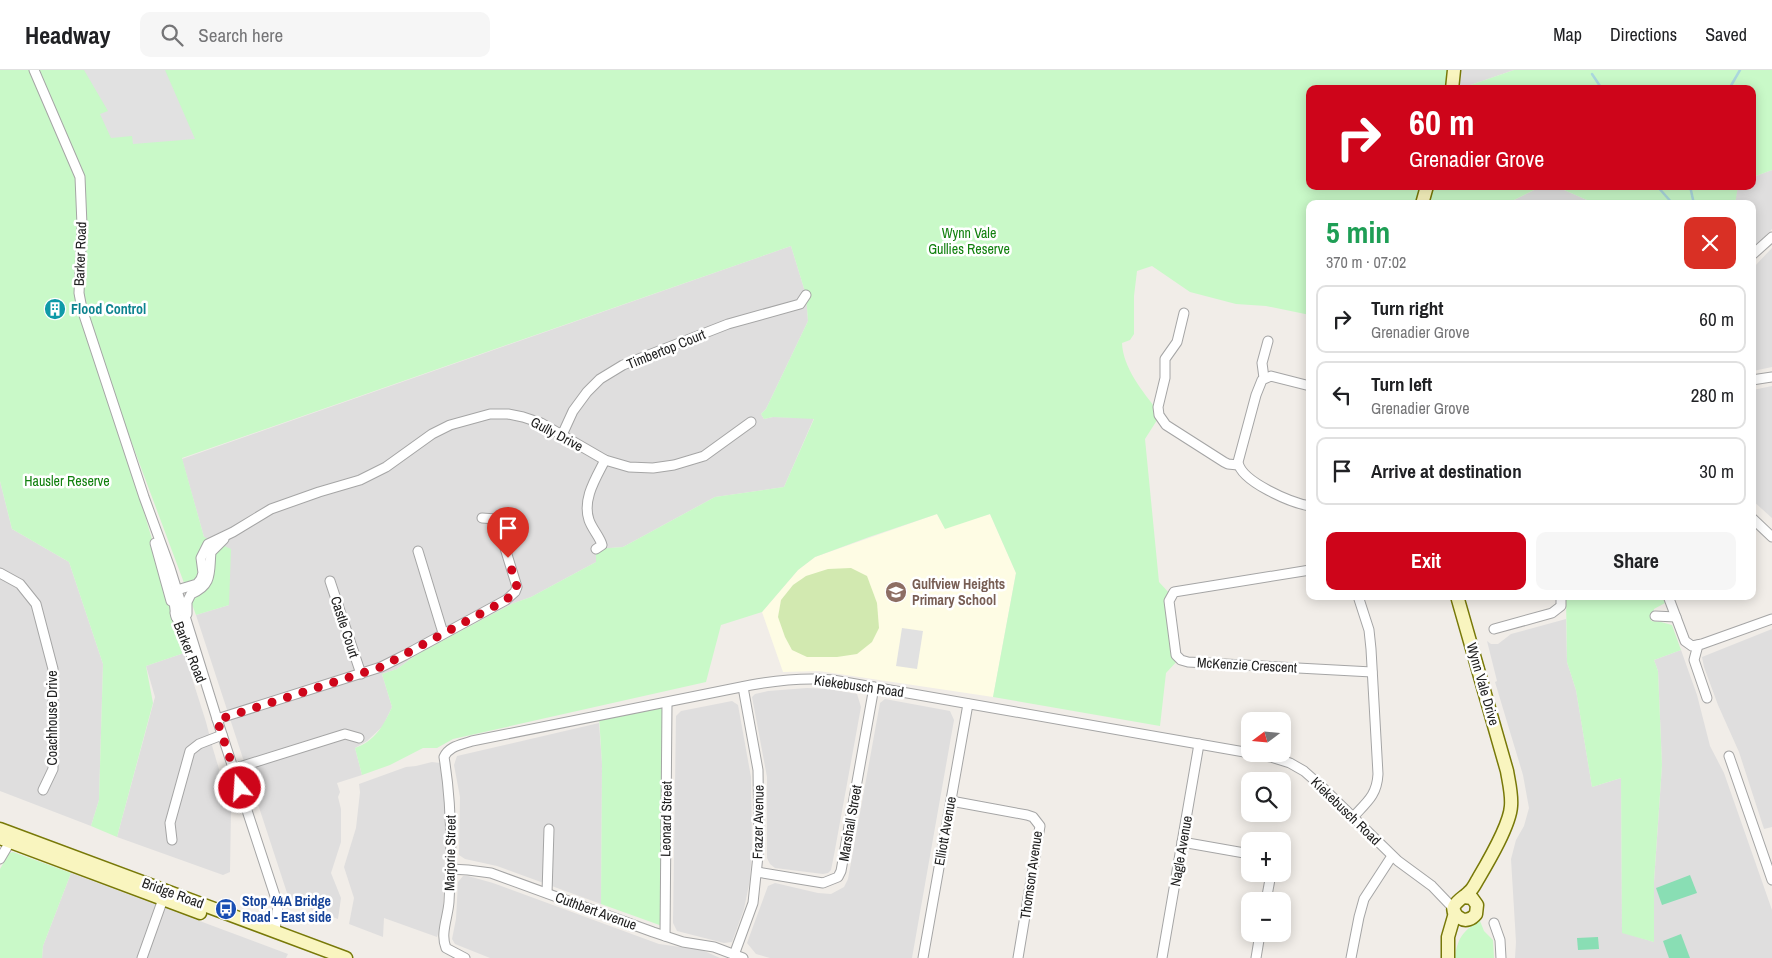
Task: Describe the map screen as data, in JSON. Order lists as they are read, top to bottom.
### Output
{
  "streets": {
    "main road": ["Wynn Vale Drive", "Bridge Road"],
    "street": [
      "Barker Road",
      "Timbertop Court",
      "Gully Drive",
      "Castle Court",
      "McKenzie Crescent",
      "Kiekebusch Road",
      "Coachhouse Drive",
      "Leonard Street",
      "Frazer Avenue",
      "Marshall Street",
      "Elliott Avenue",
      "Nagle Avenue",
      "Marjorie Street",
      "Thomson Avenue",
      "Cuthbert Avenue"
    ]
  },
  "crossings": [
    ["Barker Road", "Gully Drive"],
    ["Barker Road", "Bridge Road"],
    ["Timbertop Court", "Gully Drive"],
    ["Wynn Vale Drive", "Kiekebusch Road"],
    ["Kiekebusch Road", "Leonard Street"],
    ["Kiekebusch Road", "Frazer Avenue"],
    ["Kiekebusch Road", "Marshall Street"],
    ["Kiekebusch Road", "Elliott Avenue"],
    ["Kiekebusch Road", "Nagle Avenue"],
    ["Kiekebusch Road", "Marjorie Street"],
    ["Leonard Street", "Cuthbert Avenue"],
    ["Frazer Avenue", "Marshall Street"],
    ["Frazer Avenue", "Cuthbert Avenue"],
    ["Elliott Avenue", "Thomson Avenue"],
    ["Marjorie Street", "Cuthbert Avenue"]
  ],
  "parks": ["Wynn Vale Gullies Reserve", "Hausler Reserve"],
  "places": {
    "building": ["Flood Control"],
    "school or university": ["Gulfview Heights Primary School"],
    "bus stop": ["Stop 44A Bridge Road - East side"]
  },
  "north": "left",
  "page": {
    "header": "Headway",
    "search": "Search here",
    "nav": ["Map", "Directions", "Saved"],
    "turn": ["60 m", "Grenadier Grove"],
    "heading": ["5 min", "370 m · 07:02"],
    "list": [
      {
        "name": "Turn right",
        "note": "Grenadier Grove",
        "value": "60 m"
      },
      {
        "name": "Turn left",
        "note": "Grenadier Grove",
        "value": "280 m"
      },
      {
        "name": "Arrive at destination",
        "value": "30 m"
      }
    ],
    "buttons": ["Exit", "Share"],
    "map_buttons": ["+", "−"]
  }
}
